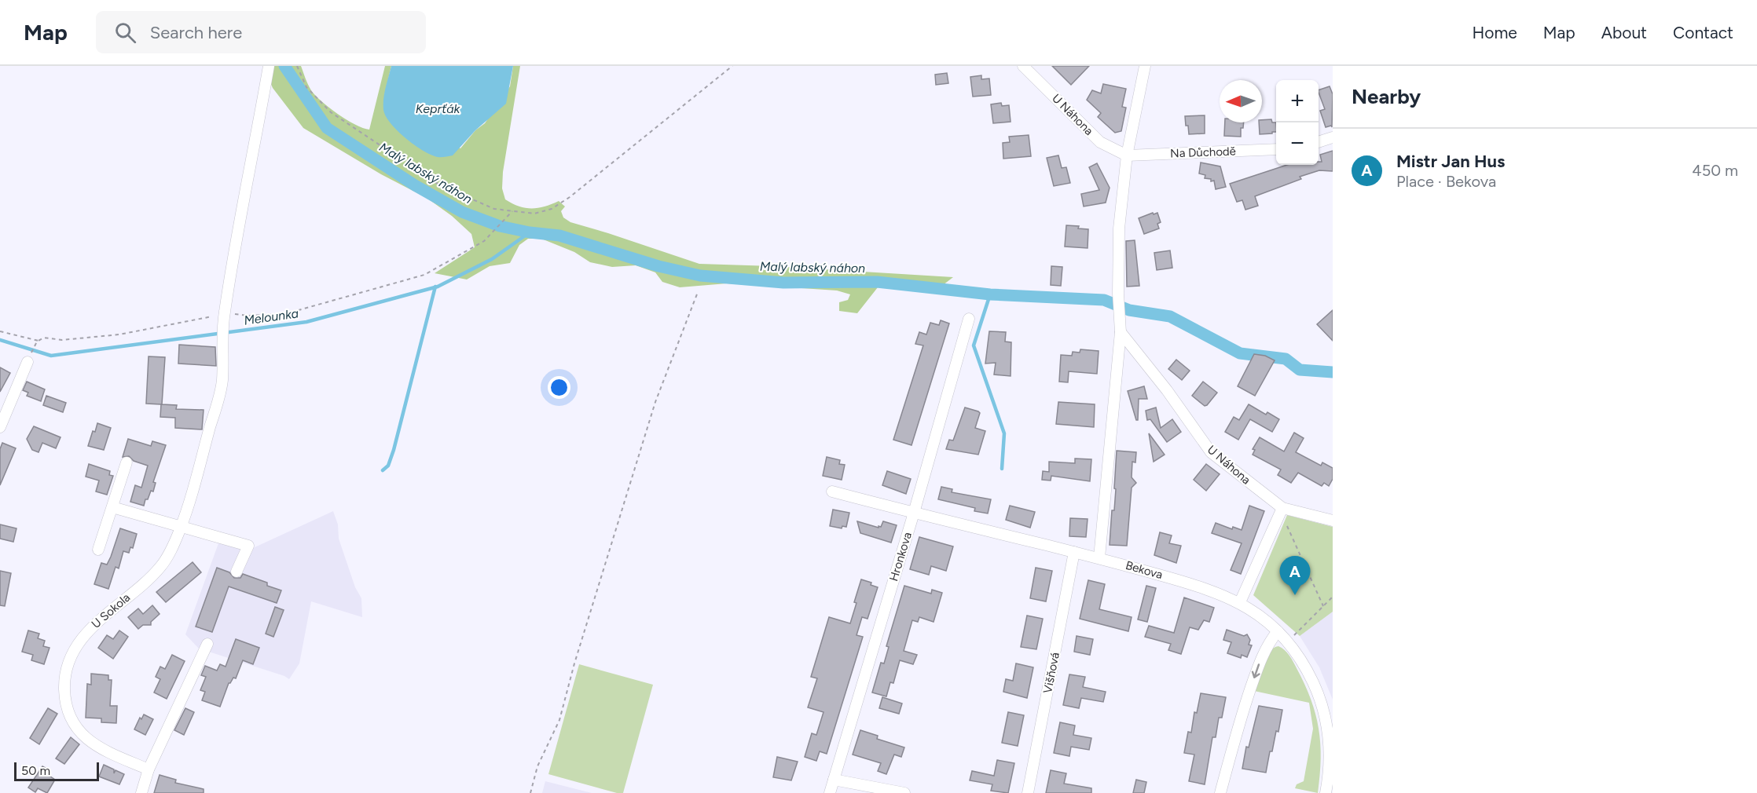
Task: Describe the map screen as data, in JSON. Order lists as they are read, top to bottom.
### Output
{
  "streets": {
    "street": [
      "U Náhona",
      "Na Důchodě",
      "Hronkova",
      "Bekova",
      "U Sokola",
      "Višňová"
    ]
  },
  "crossings": [
    ["U Náhona", "Na Důchodě"],
    ["Hronkova", "Bekova"],
    ["Bekova", "Višňová"]
  ],
  "water": ["Keprťák", "Malý labský náhon", "Melounka"],
  "scale_bar": "50 m",
  "north": "left",
  "page": {
    "header": "Map",
    "search": "Search here",
    "nav": [
      "Home",
      "Map",
      "About",
      "Contact"
    ],
    "heading": "Nearby",
    "map_buttons": ["+", "−"],
    "list": [
      {
        "mark": "A",
        "name": "Mistr Jan Hus",
        "note": "Place · Bekova",
        "value": "450 m"
      }
    ],
    "pins": "A",
    "scale": "50 m"
  }
}
